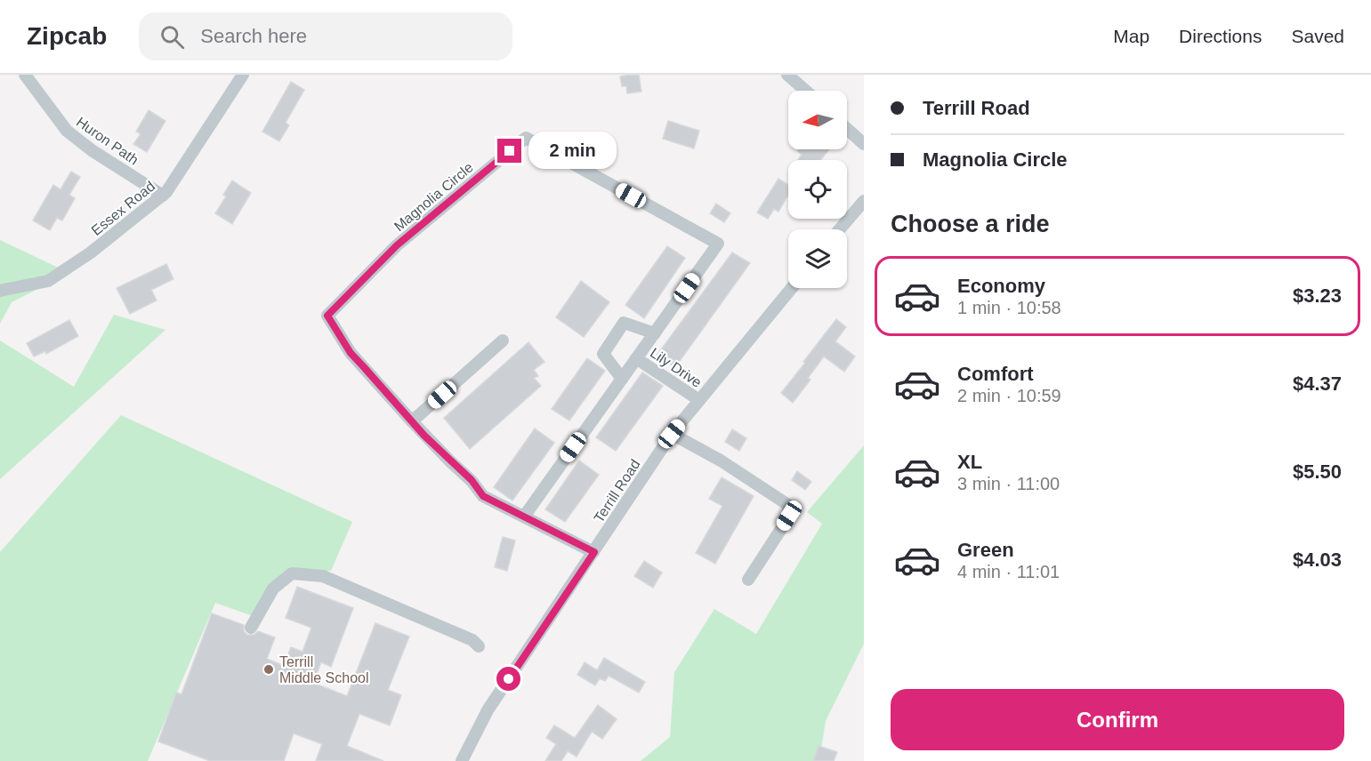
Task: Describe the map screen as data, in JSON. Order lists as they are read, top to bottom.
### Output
{
  "streets": {
    "street": [
      "Huron Path",
      "Magnolia Circle",
      "Essex Road",
      "Lily Drive",
      "Terrill Road"
    ]
  },
  "crossings": [
    ["Huron Path", "Essex Road"],
    ["Magnolia Circle", "Terrill Road"],
    ["Lily Drive", "Terrill Road"]
  ],
  "places": ["Terrill Middle School"],
  "north": "left",
  "page": {
    "header": "Zipcab",
    "search": "Search here",
    "nav": ["Map", "Directions", "Saved"],
    "banner": ["Terrill Road", "Magnolia Circle"],
    "bubble": "2 min",
    "heading": "Choose a ride",
    "list": [
      {
        "name": "Economy",
        "note": "1 min · 10:58",
        "value": "$3.23"
      },
      {
        "name": "Comfort",
        "note": "2 min · 10:59",
        "value": "$4.37"
      },
      {
        "name": "XL",
        "note": "3 min · 11:00",
        "value": "$5.50"
      },
      {
        "name": "Green",
        "note": "4 min · 11:01",
        "value": "$4.03"
      }
    ],
    "buttons": "Confirm"
  }
}
